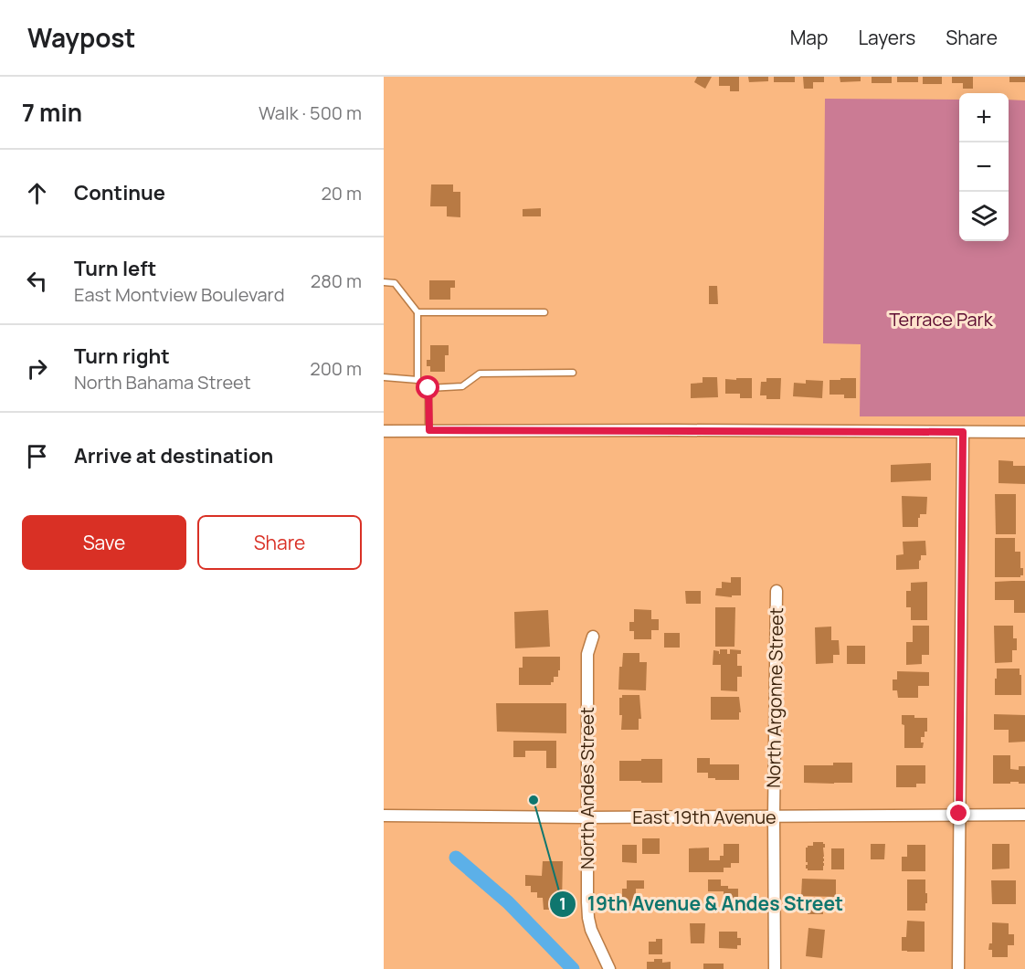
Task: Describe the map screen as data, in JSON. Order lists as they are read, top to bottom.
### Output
{
  "streets": {
    "street": ["North Argonne Street", "North Andes Street", "East 19th Avenue"]
  },
  "crossings": [
    ["North Argonne Street", "East 19th Avenue"],
    ["North Andes Street", "East 19th Avenue"]
  ],
  "parks": ["Terrace Park"],
  "places": ["19th Avenue & Andes Street"],
  "page": {
    "header": "Waypost",
    "nav": ["Map", "Layers", "Share"],
    "heading": ["7 min", "Walk · 500 m"],
    "map_buttons": ["+", "−"],
    "list": [
      ["Continue", "20 m"],
      ["Turn left", "East Montview Boulevard", "280 m"],
      ["Turn right", "North Bahama Street", "200 m"],
      "Arrive at destination"
    ],
    "buttons": ["Save", "Share"]
  }
}
